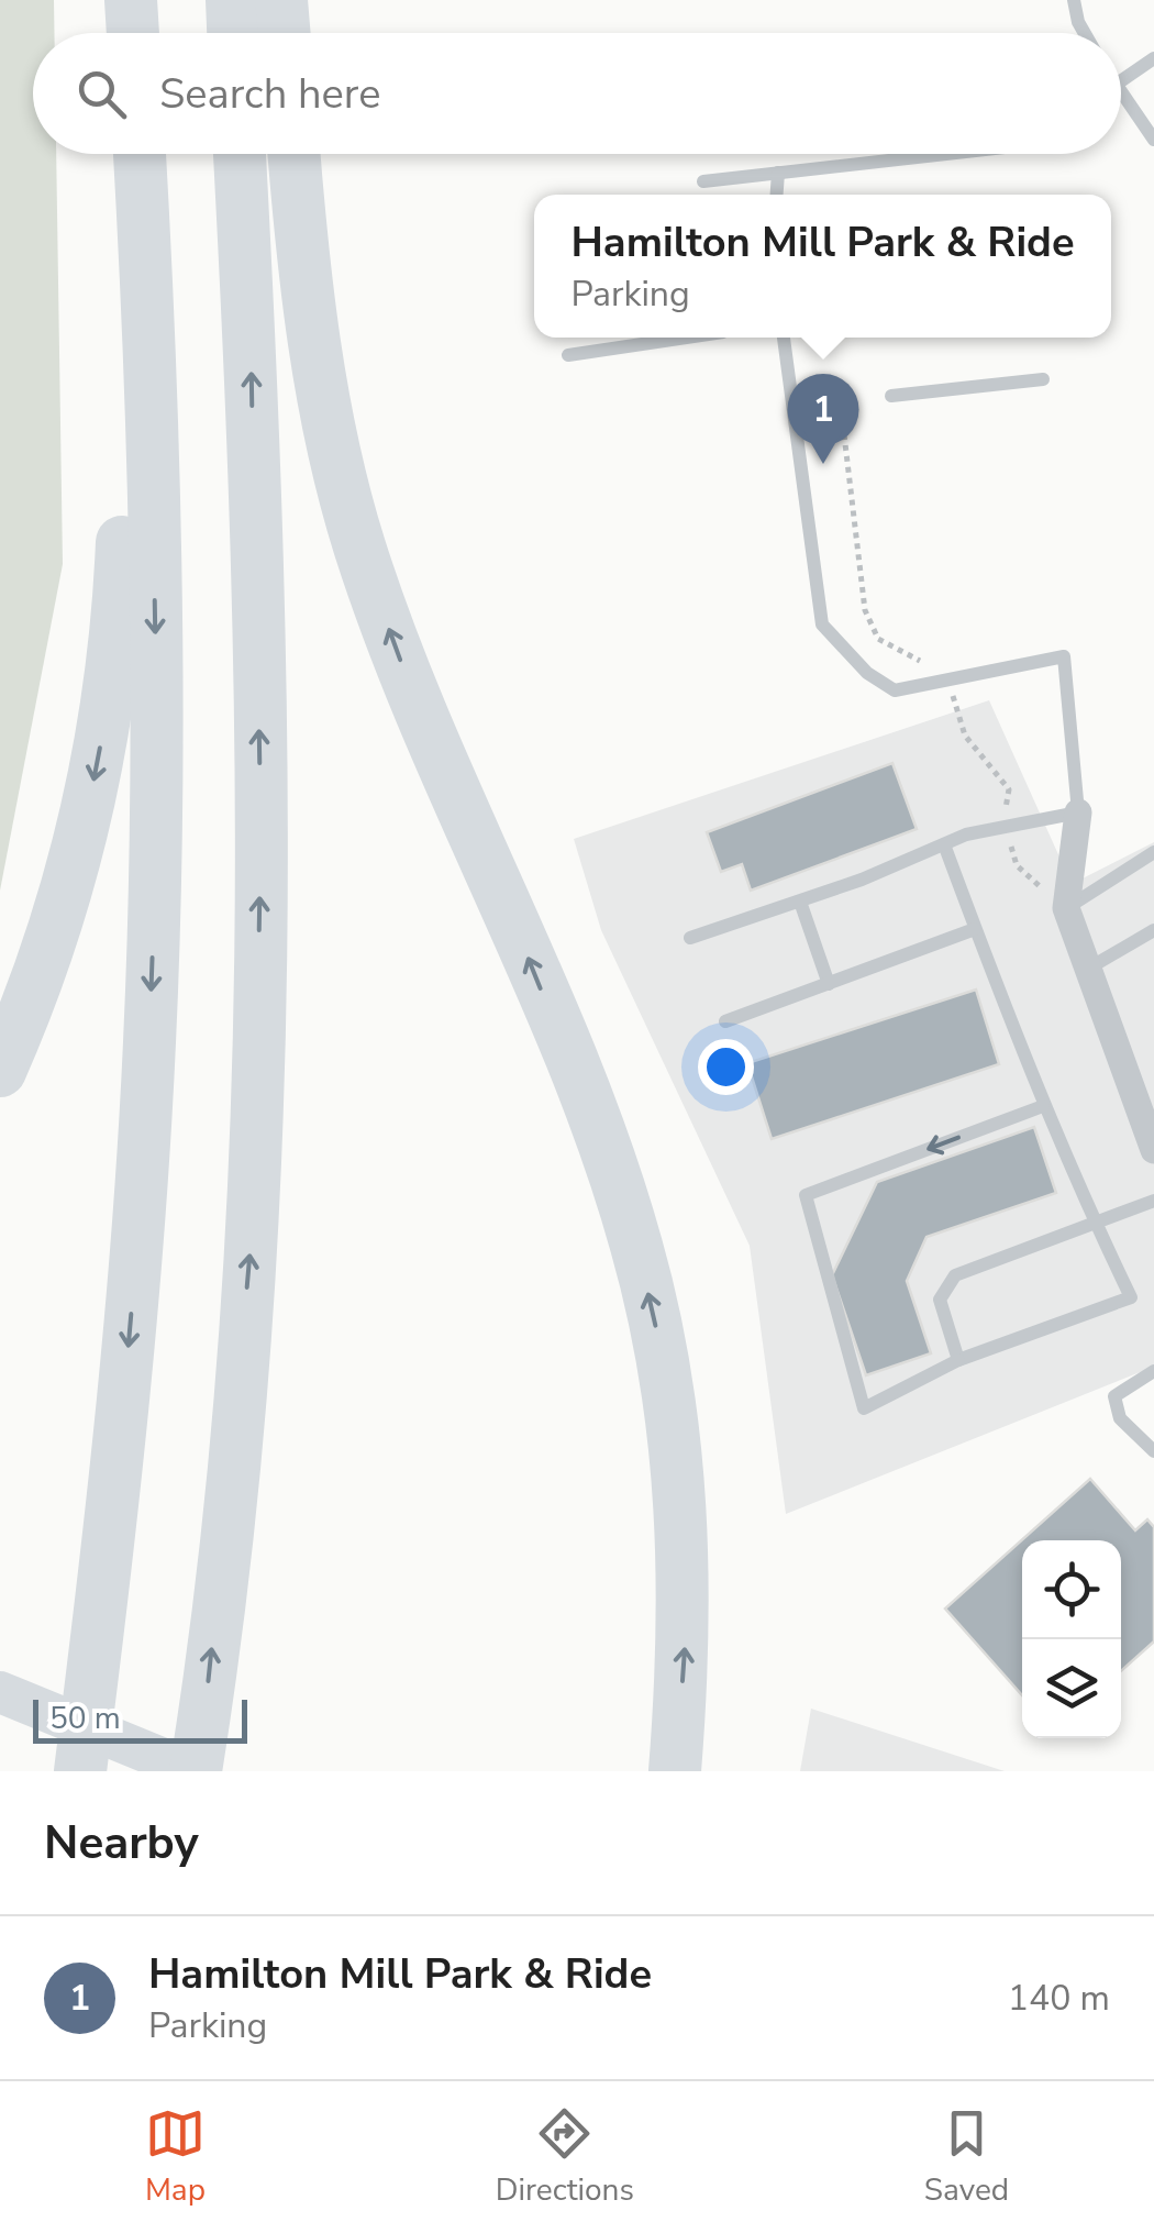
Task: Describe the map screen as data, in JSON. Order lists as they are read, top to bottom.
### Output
{
  "scale_bar": "50 m",
  "page": {
    "search": "Search here",
    "popup": ["Hamilton Mill Park & Ride", "Parking"],
    "pins": "1",
    "scale": "50 m",
    "heading": "Nearby",
    "list": [
      {
        "mark": "1",
        "name": "Hamilton Mill Park & Ride",
        "note": "Parking",
        "value": "140 m"
      }
    ],
    "nav": ["Map", "Directions", "Saved"]
  }
}
